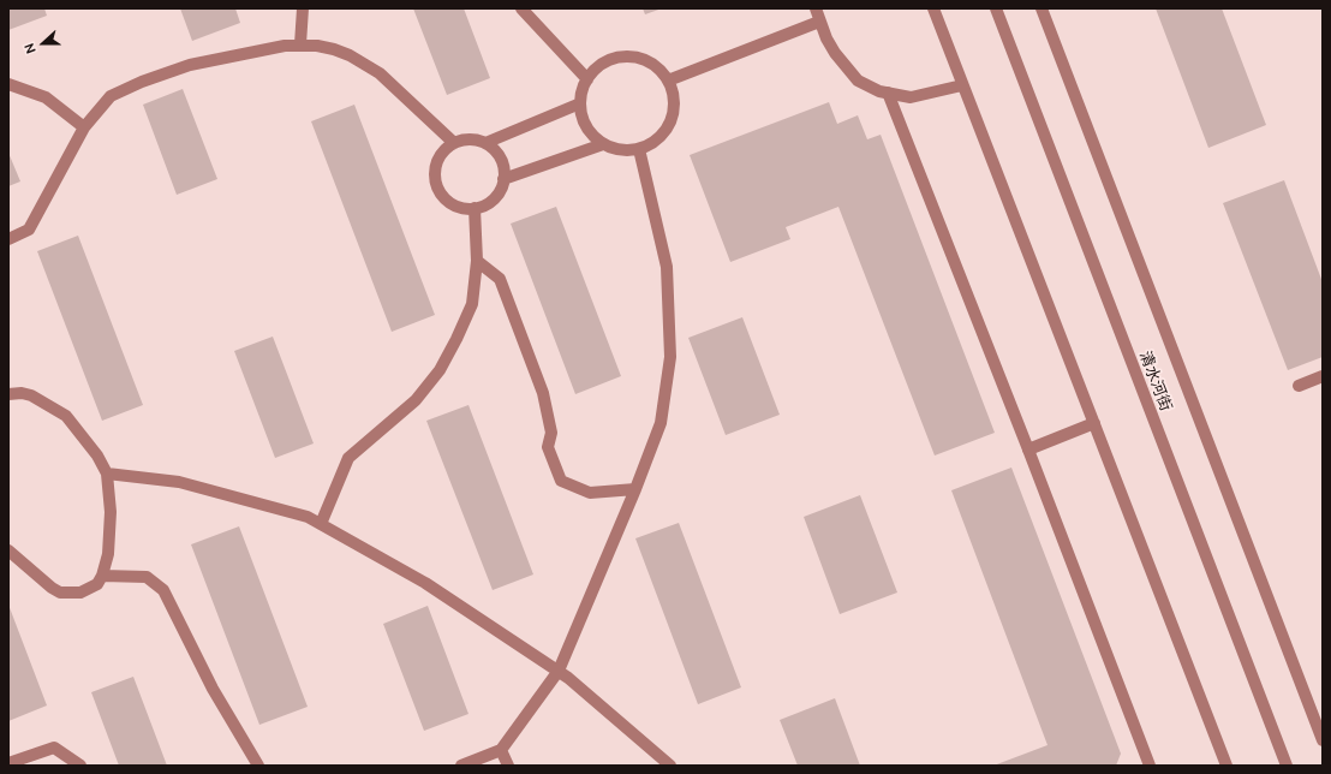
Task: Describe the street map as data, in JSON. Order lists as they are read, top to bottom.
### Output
{
  "streets": {
    "street": ["清水河街"]
  },
  "north": "left"
}
